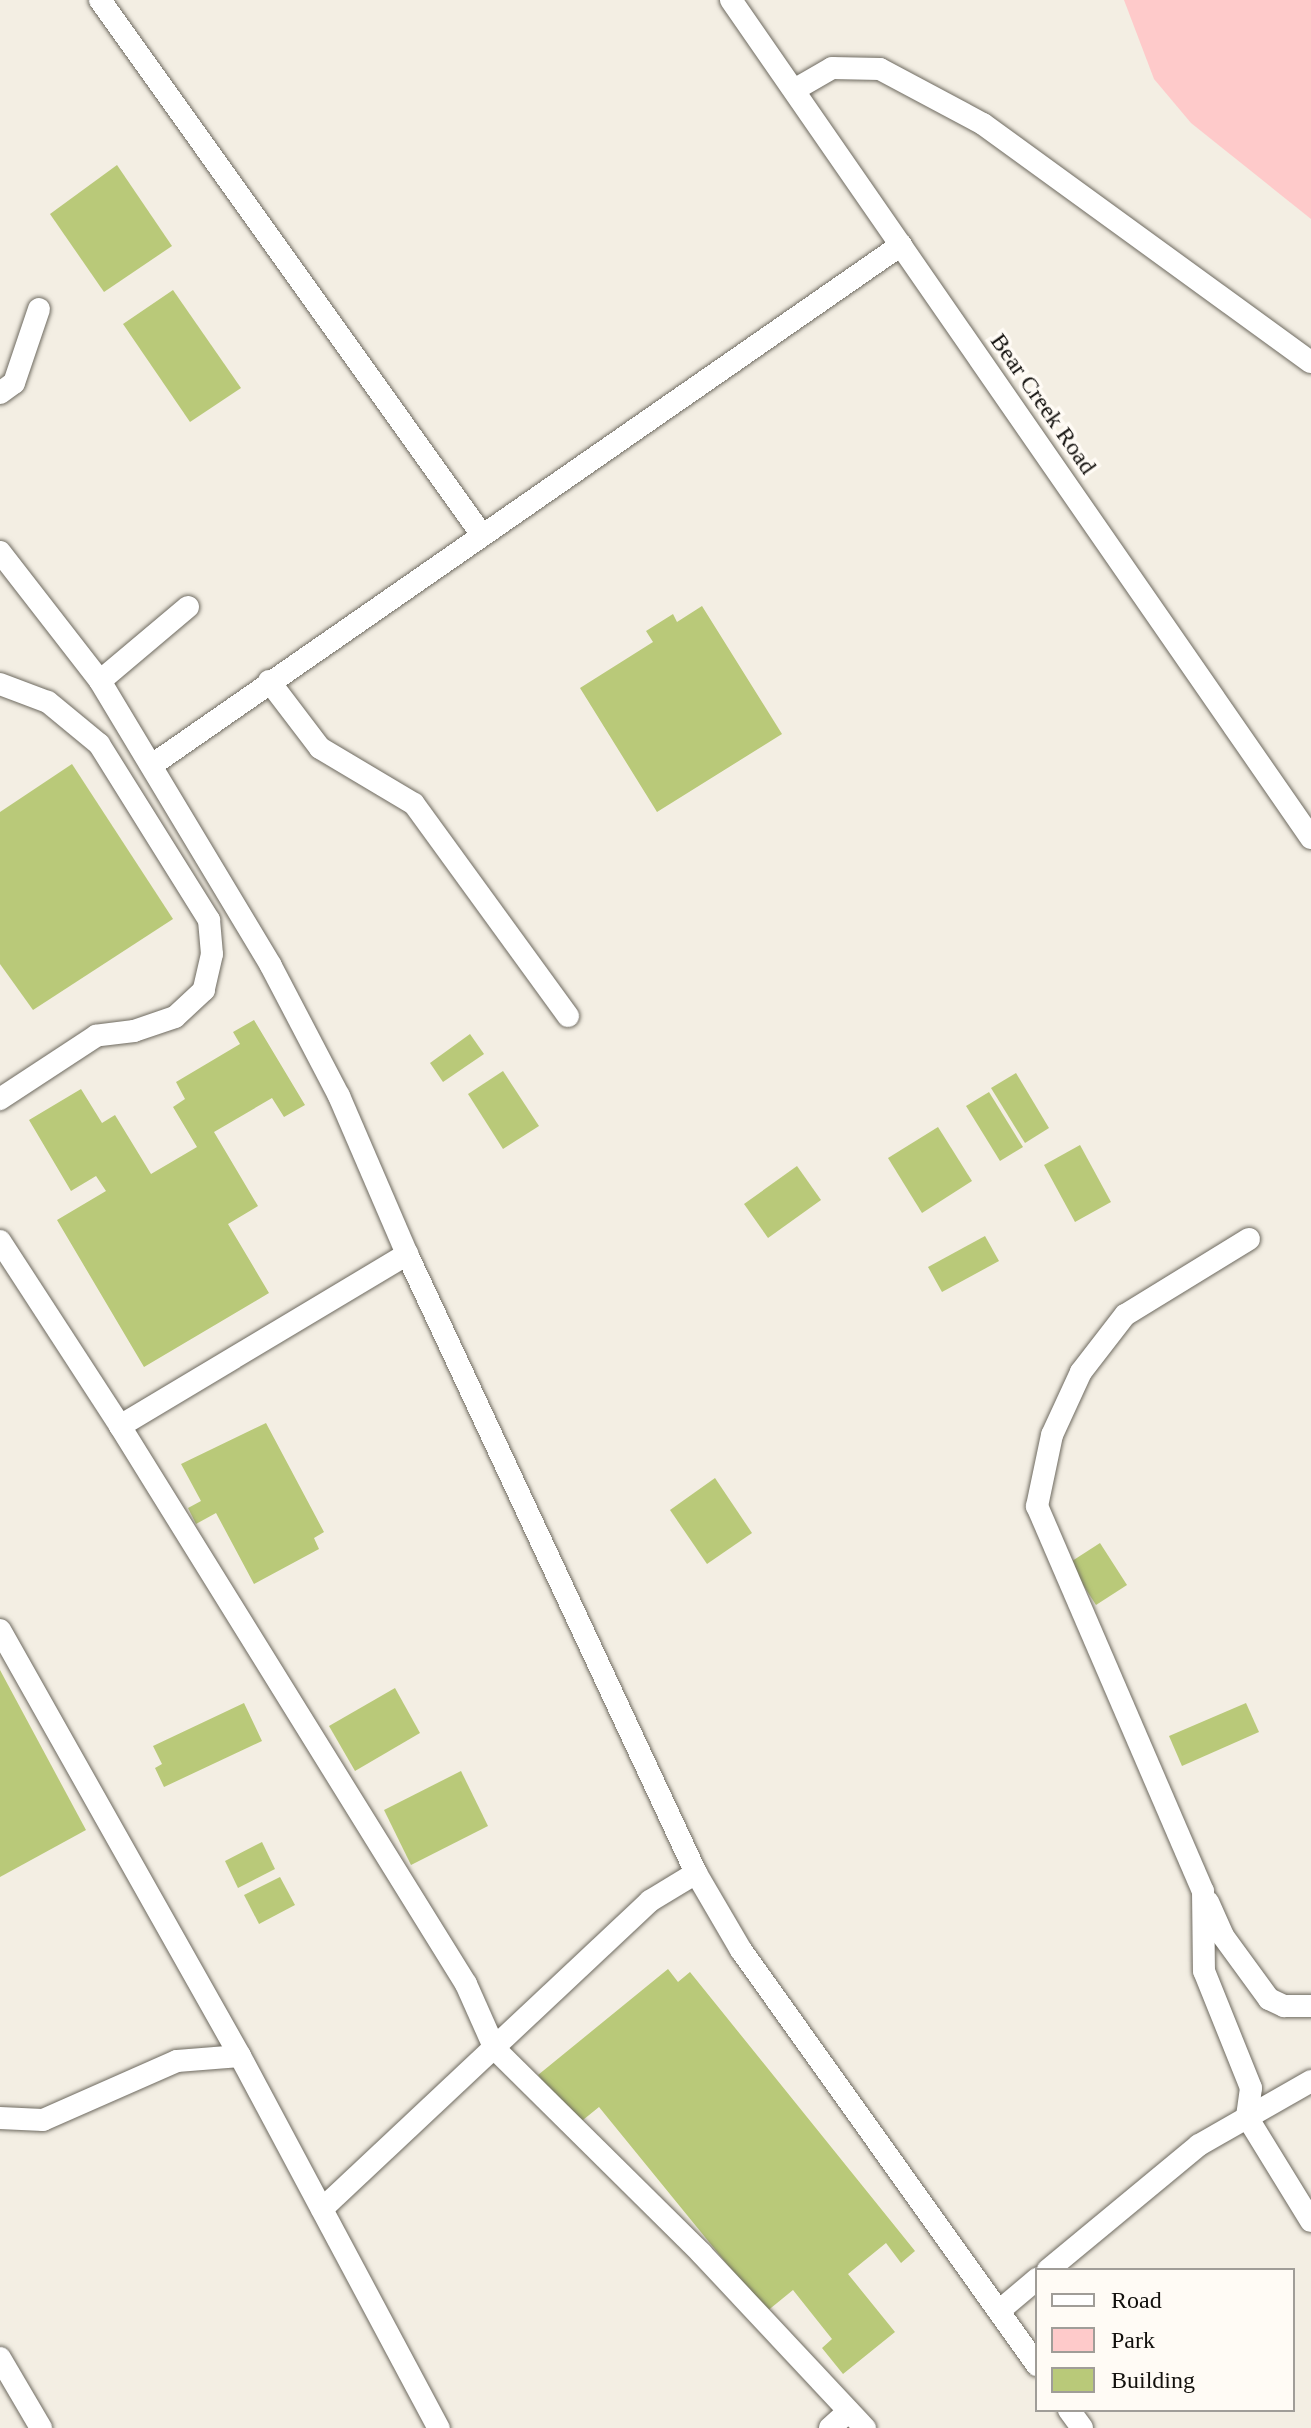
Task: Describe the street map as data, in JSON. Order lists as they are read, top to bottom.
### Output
{
  "streets": {
    "street": ["Bear Creek Road"]
  },
  "legend": ["Road", "Park", "Building"]
}
